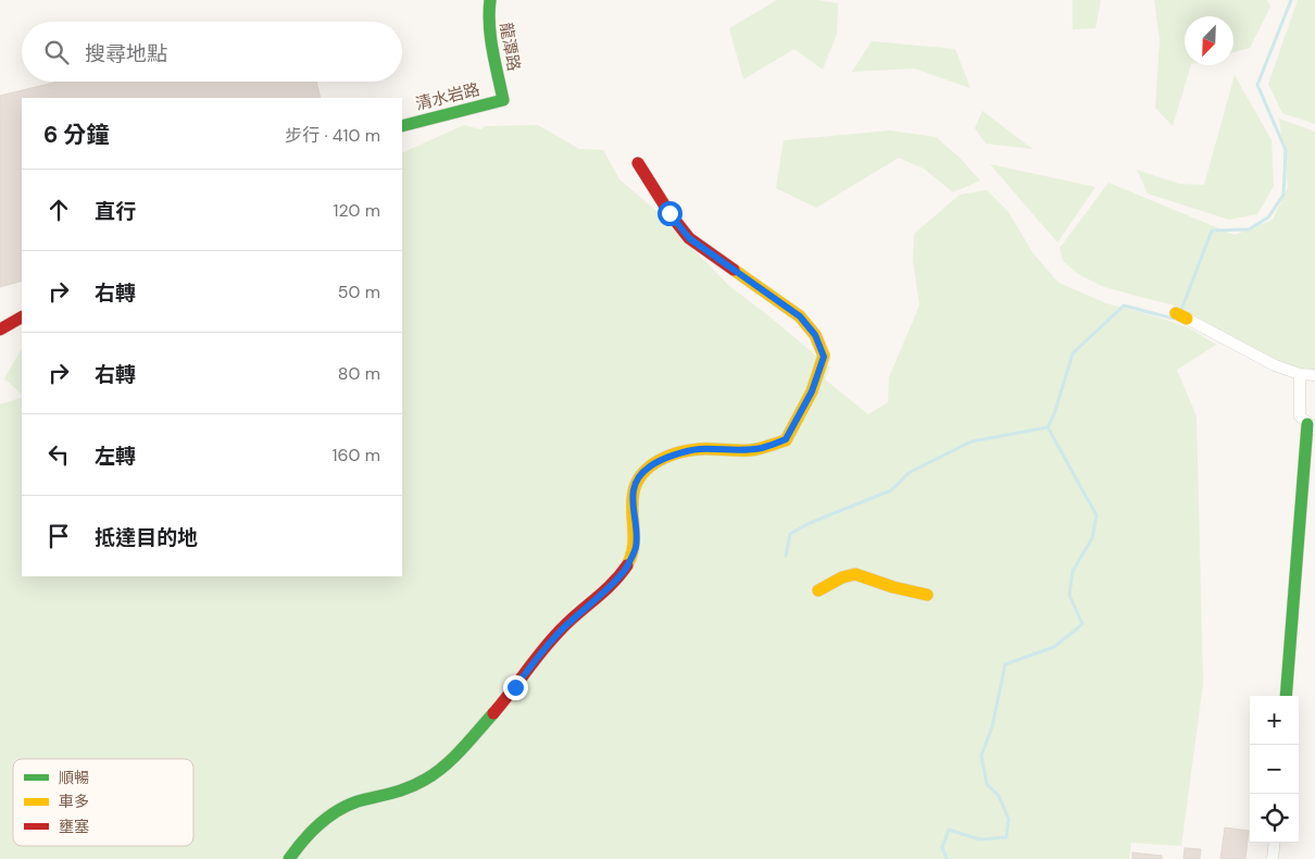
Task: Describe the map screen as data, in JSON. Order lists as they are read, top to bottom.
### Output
{
  "streets": {
    "street": ["龍潭路", "清水岩路"]
  },
  "crossings": [
    ["龍潭路", "清水岩路"]
  ],
  "legend": ["順暢", "車多", "壅塞"],
  "north": "bottom left",
  "page": {
    "search": "搜尋地點",
    "heading": ["6 分鐘", "步行 · 410 m"],
    "list": [
      ["直行", "120 m"],
      ["右轉", "50 m"],
      ["右轉", "80 m"],
      ["左轉", "160 m"],
      "抵達目的地"
    ],
    "map_buttons": ["+", "−"]
  }
}
